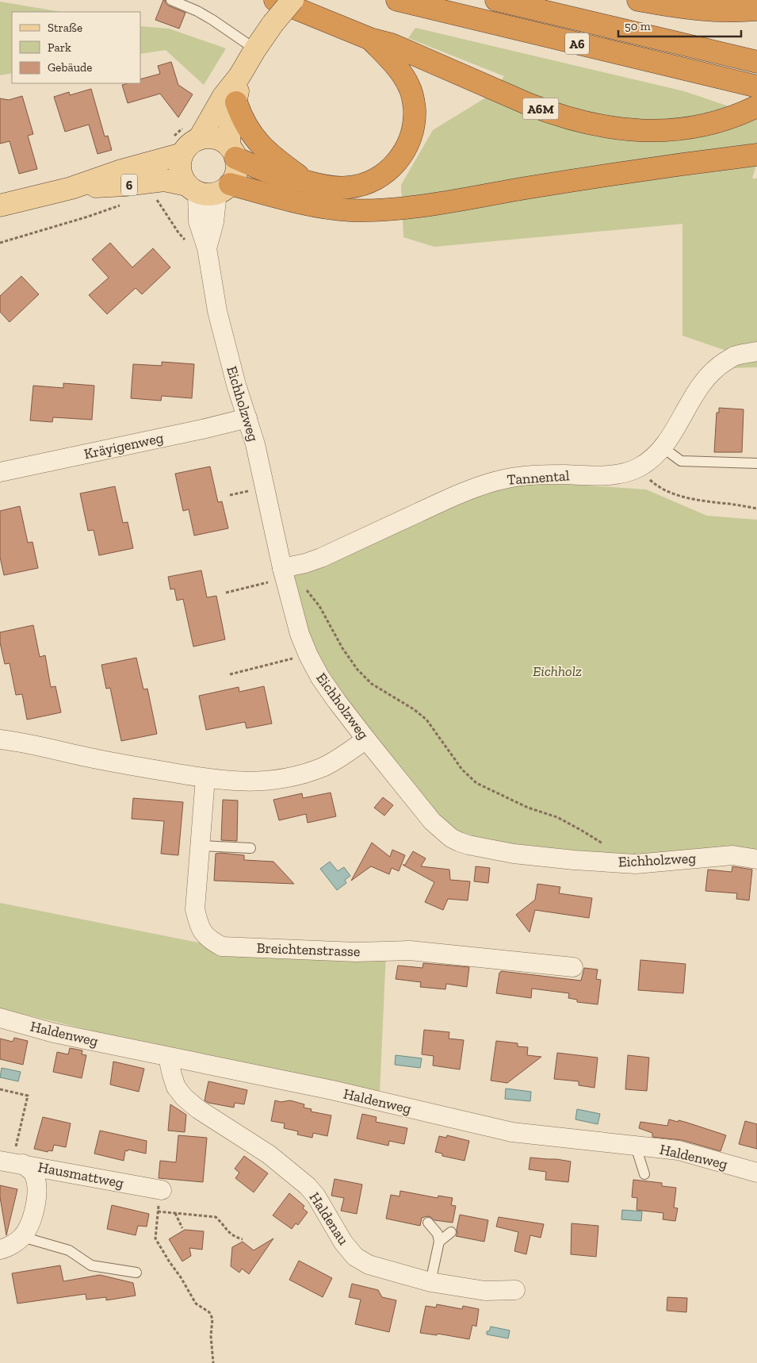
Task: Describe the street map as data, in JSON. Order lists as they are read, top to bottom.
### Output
{
  "streets": {
    "highway": ["A6", "A6M"],
    "main road": ["6"],
    "street": [
      "Eichholzweg",
      "Kräyigenweg",
      "Tannental",
      "Breichtenstrasse",
      "Haldenweg",
      "Hausmattweg",
      "Haldenau"
    ]
  },
  "crossings": [
    ["6", "Eichholzweg"],
    ["Eichholzweg", "Kräyigenweg"],
    ["Eichholzweg", "Tannental"],
    ["Haldenweg", "Haldenau"]
  ],
  "parks": ["Eichholz"],
  "legend": ["Straße", "Park", "Gebäude"],
  "scale_bar": "50 m"
}
